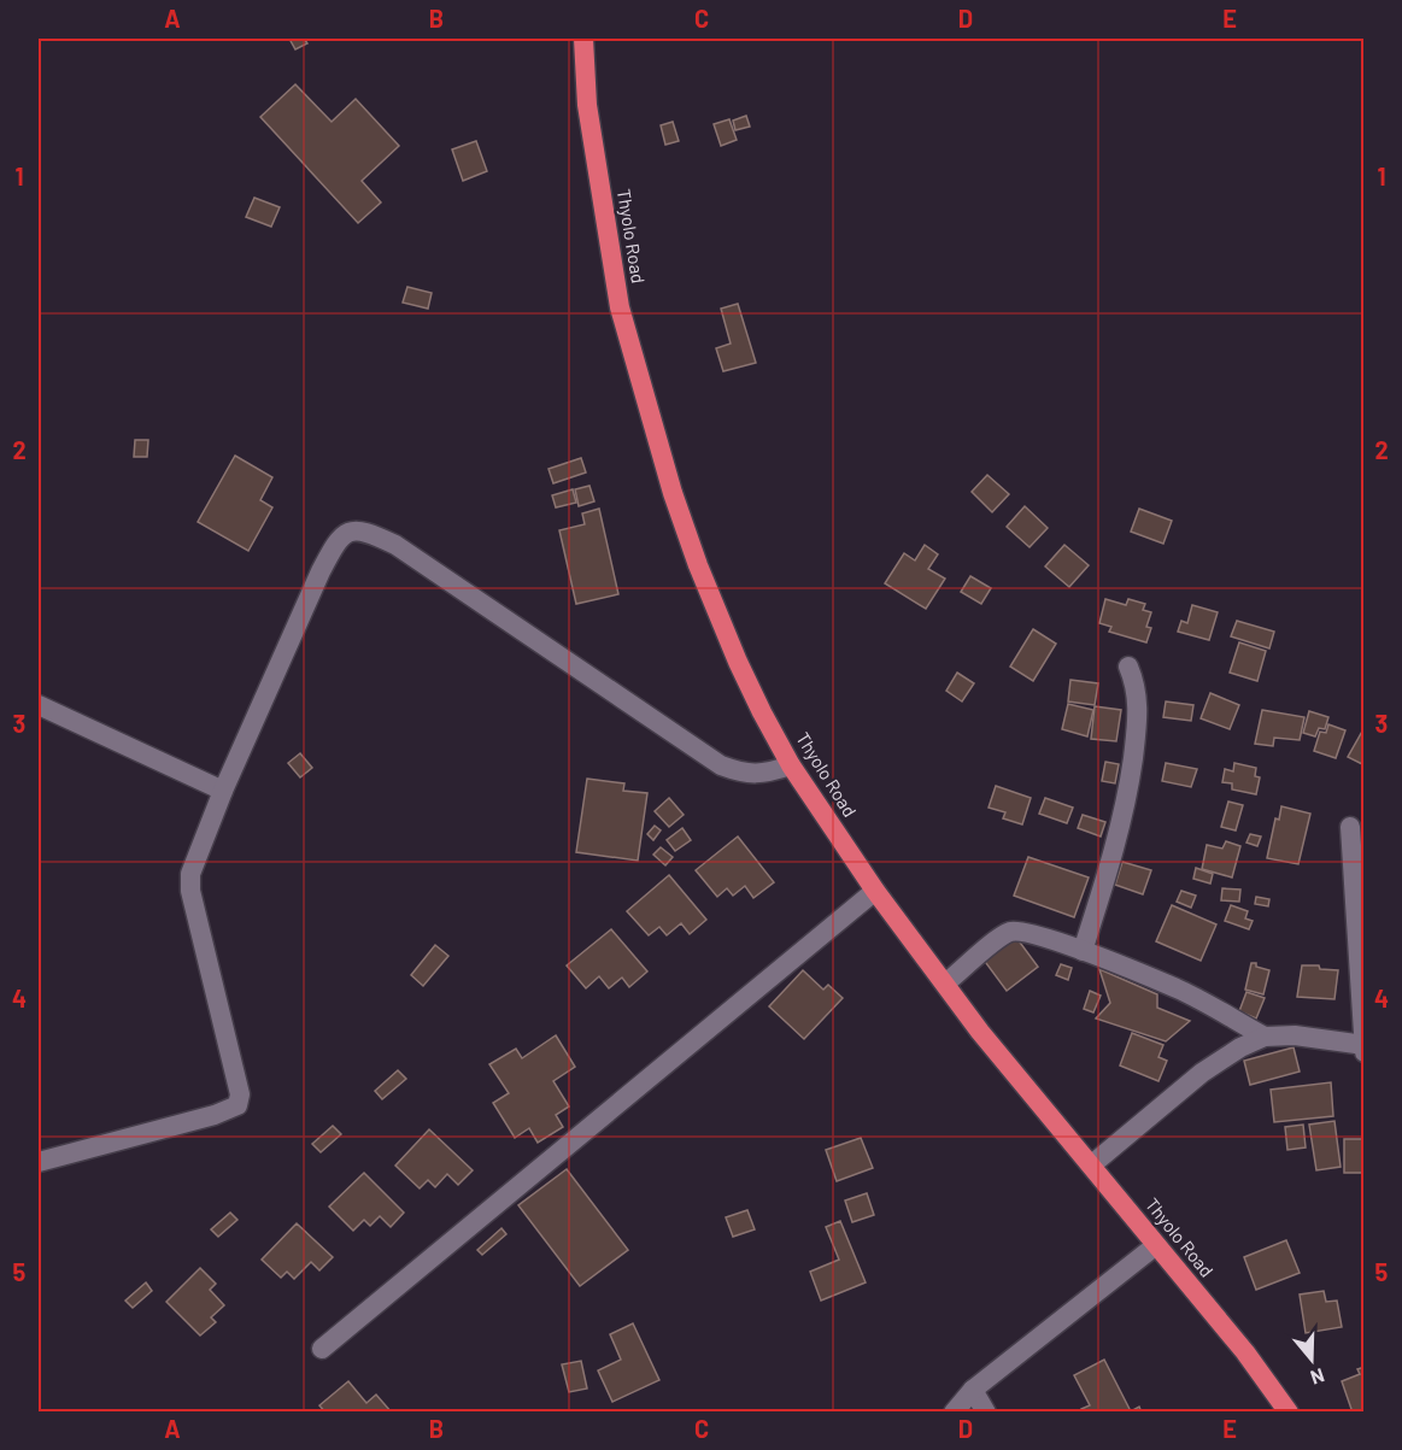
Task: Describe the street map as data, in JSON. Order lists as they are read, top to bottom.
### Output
{
  "streets": {
    "highway": ["Thyolo Road"]
  },
  "north": "bottom",
  "grid": {
    "columns": [
      "A",
      "B",
      "C",
      "D",
      "E"
    ],
    "rows": [
      "1",
      "2",
      "3",
      "4",
      "5"
    ]
  }
}
